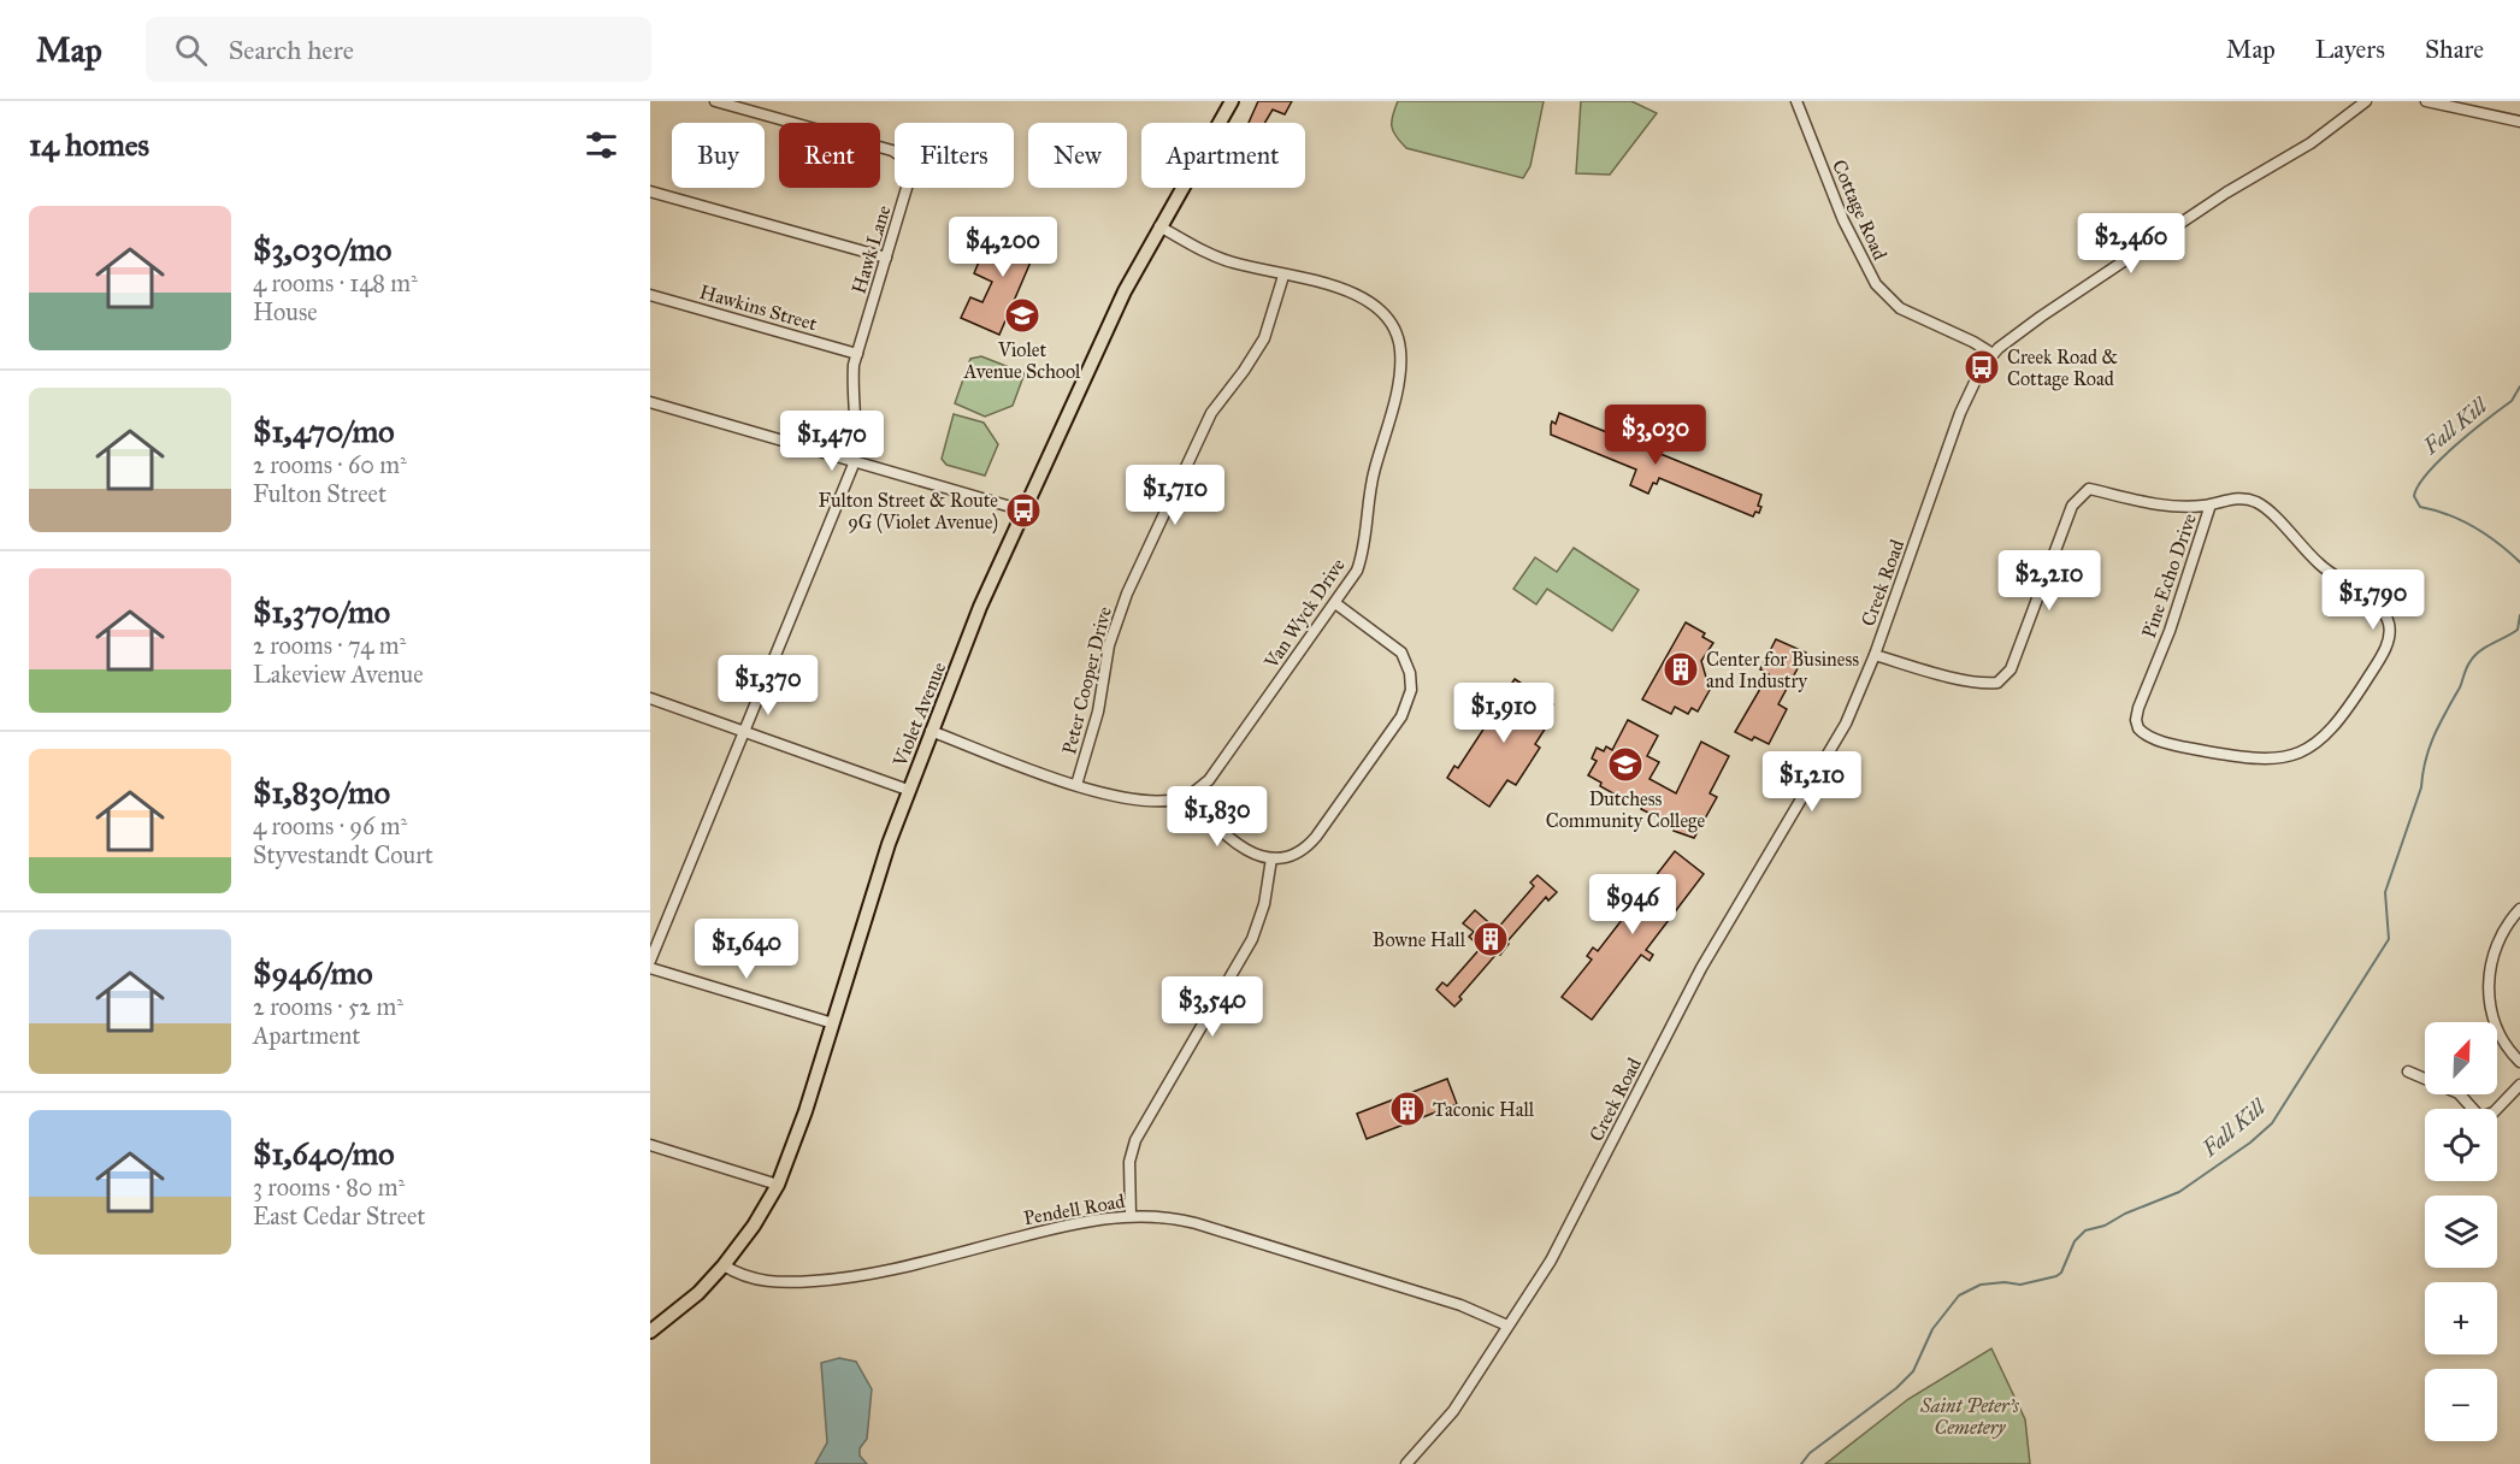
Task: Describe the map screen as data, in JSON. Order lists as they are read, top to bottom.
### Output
{
  "streets": {
    "main road": ["Violet Avenue"],
    "street": [
      "Cottage Road",
      "Hawk Lane",
      "Hawkins Street",
      "Pine Echo Drive",
      "Creek Road",
      "Van Wyck Drive",
      "Peter Cooper Drive",
      "Pendell Road"
    ]
  },
  "crossings": [
    ["Cottage Road", "Creek Road"],
    ["Hawk Lane", "Hawkins Street"],
    ["Pine Echo Drive", "Creek Road"],
    ["Creek Road", "Pendell Road"],
    ["Van Wyck Drive", "Peter Cooper Drive"],
    ["Van Wyck Drive", "Violet Avenue"],
    ["Violet Avenue", "Pendell Road"]
  ],
  "water": ["Fall Kill"],
  "parks": ["Saint Peter's Cemetery"],
  "places": {
    "school or university": ["Violet Avenue School", "Dutchess Community College"],
    "bus stop": ["Creek Road & Cottage Road", "Fulton Street & Route 9G (Violet Avenue)"],
    "building": ["Center for Business and Industry", "Bowne Hall", "Taconic Hall"]
  },
  "north": "top right",
  "page": {
    "header": "Map",
    "search": "Search here",
    "nav": ["Map", "Layers", "Share"],
    "heading": "14 homes",
    "chip": [
      "Buy",
      "Rent",
      "Filters",
      "New",
      "Apartment"
    ],
    "list": [
      {
        "name": "$3,030/mo",
        "note": "4 rooms · 148 m² · House"
      },
      {
        "name": "$1,470/mo",
        "note": "2 rooms · 60 m² · Fulton Street"
      },
      {
        "name": "$1,370/mo",
        "note": "2 rooms · 74 m² · Lakeview Avenue"
      },
      {
        "name": "$1,830/mo",
        "note": "4 rooms · 96 m² · Styvestandt Court"
      },
      {
        "name": "$946/mo",
        "note": "2 rooms · 52 m² · Apartment"
      },
      {
        "name": "$1,640/mo",
        "note": "3 rooms · 80 m² · East Cedar Street"
      }
    ],
    "price": [
      "$2,460",
      "$4,200",
      "$3,030",
      "$1,470",
      "$1,710",
      "$2,210",
      "$1,790",
      "$1,370",
      "$1,910",
      "$1,210",
      "$1,830",
      "$946",
      "$1,640",
      "$3,540"
    ],
    "map_buttons": ["+", "−"]
  }
}
